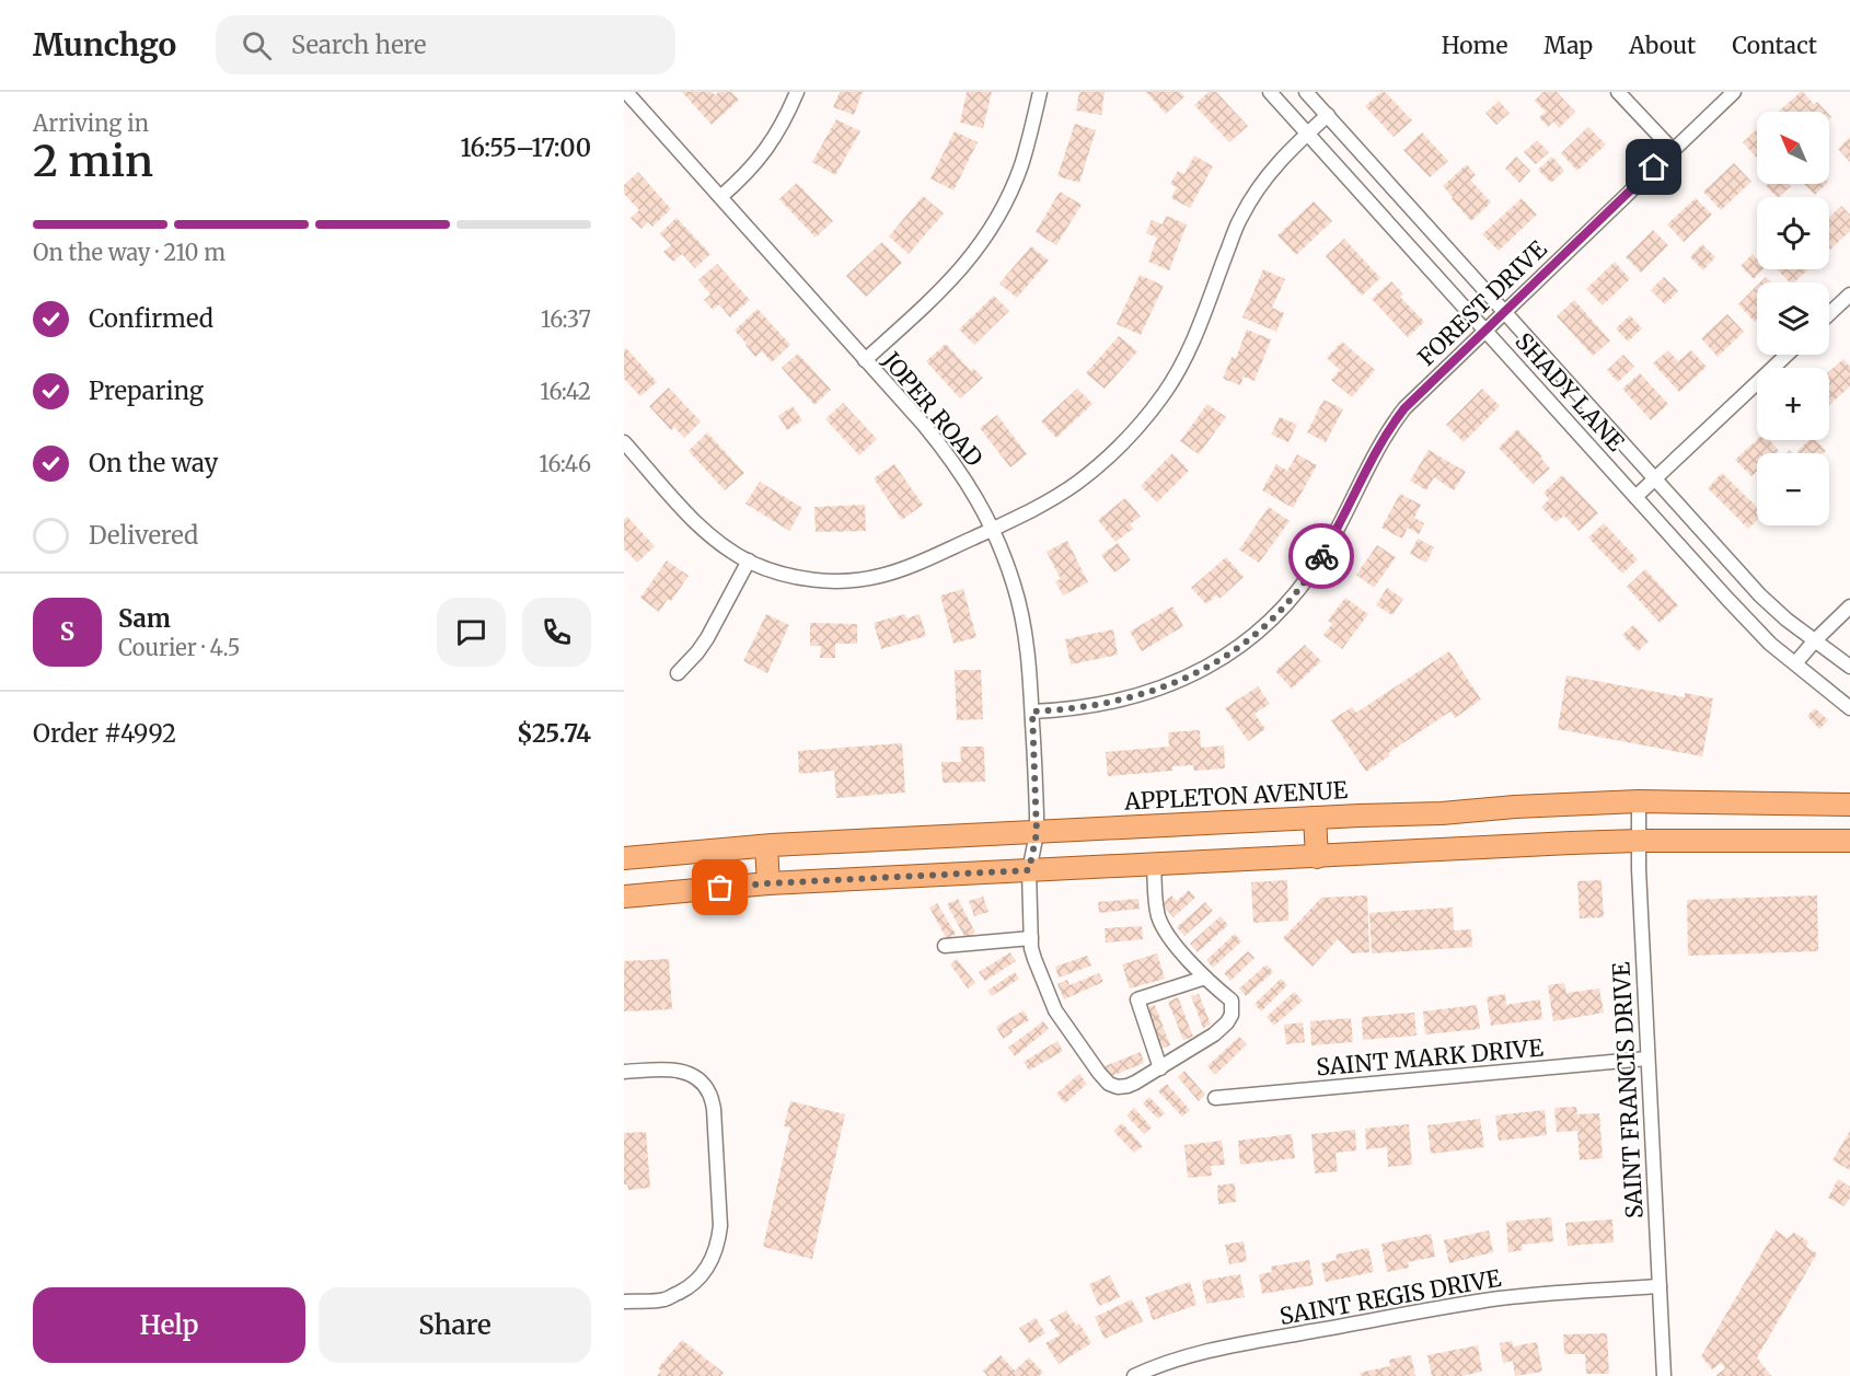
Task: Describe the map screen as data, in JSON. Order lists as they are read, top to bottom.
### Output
{
  "streets": {
    "main road": ["APPLETON AVENUE"],
    "street": [
      "FOREST DRIVE",
      "SHADY LANE",
      "JOPER ROAD",
      "SAINT MARK DRIVE",
      "SAINT FRANCIS DRIVE",
      "SAINT REGIS DRIVE"
    ]
  },
  "crossings": [
    ["FOREST DRIVE", "SHADY LANE"],
    ["FOREST DRIVE", "JOPER ROAD"],
    ["JOPER ROAD", "APPLETON AVENUE"],
    ["APPLETON AVENUE", "SAINT FRANCIS DRIVE"],
    ["SAINT MARK DRIVE", "SAINT FRANCIS DRIVE"],
    ["SAINT FRANCIS DRIVE", "SAINT REGIS DRIVE"]
  ],
  "north": "top left",
  "page": {
    "header": "Munchgo",
    "search": "Search here",
    "nav": [
      "Home",
      "Map",
      "About",
      "Contact"
    ],
    "heading": ["2 min", "Arriving in", "16:55–17:00"],
    "panel": [
      "Sam",
      "Courier · 4.5",
      "Order #4992",
      "$25.74"
    ],
    "map_buttons": ["+", "−"],
    "bar": "On the way · 210 m",
    "list": [
      ["Confirmed", "16:37"],
      ["Preparing", "16:42"],
      ["On the way", "16:46"],
      "Delivered"
    ],
    "round": "S",
    "buttons": ["Help", "Share"]
  }
}
